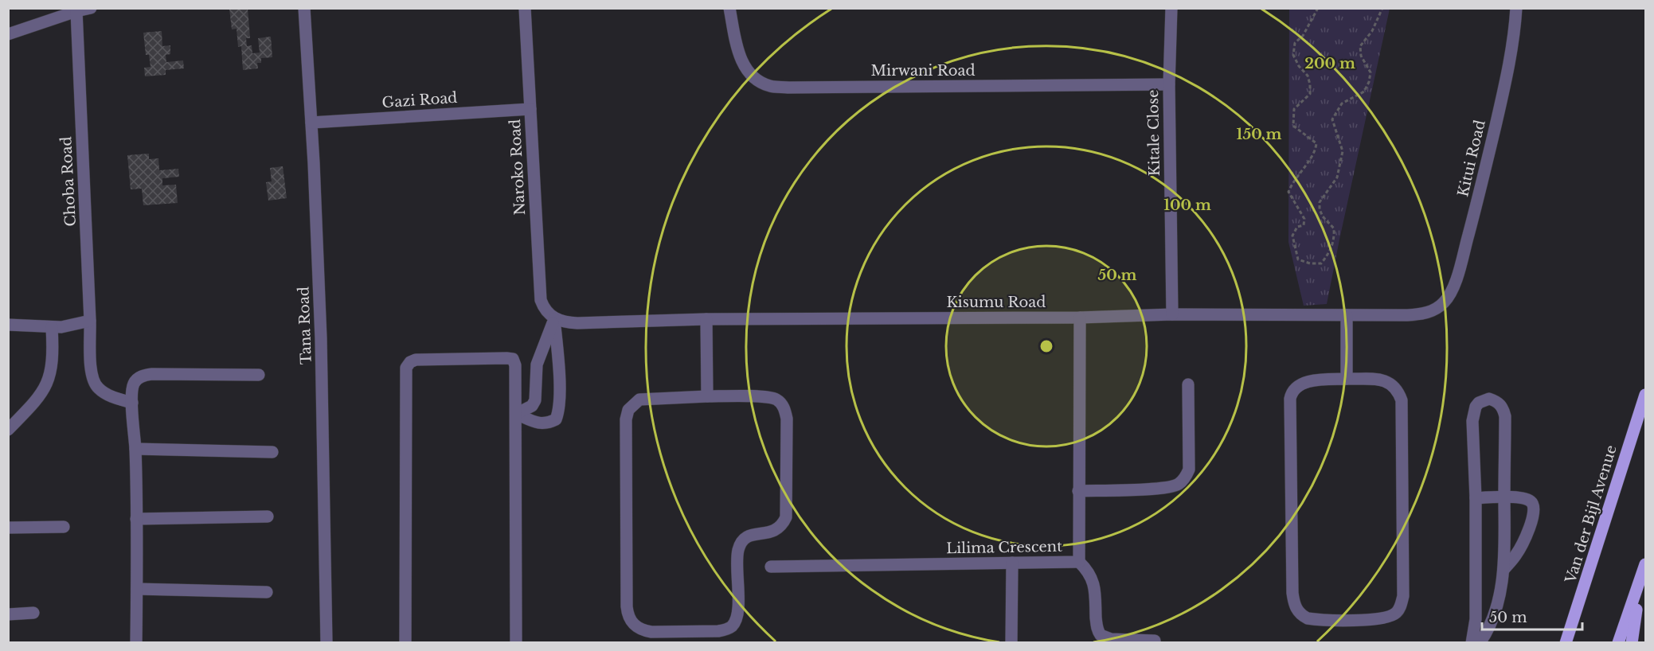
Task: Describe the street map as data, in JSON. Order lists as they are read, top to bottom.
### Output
{
  "streets": {
    "main road": ["Van der Bijl Avenue"],
    "street": [
      "Mirwani Road",
      "Gazi Road",
      "Kitale Close",
      "Kitui Road",
      "Naroko Road",
      "Choba Road",
      "Kisumu Road",
      "Tana Road",
      "Lilima Crescent"
    ]
  },
  "crossings": [
    ["Mirwani Road", "Kitale Close"],
    ["Gazi Road", "Naroko Road"],
    ["Gazi Road", "Tana Road"],
    ["Kitale Close", "Kisumu Road"],
    ["Kitui Road", "Kisumu Road"],
    ["Naroko Road", "Kisumu Road"],
    ["Kisumu Road", "Lilima Crescent"]
  ],
  "scale_bar": "50 m",
  "rings": [
    "200 m",
    "150 m",
    "100 m",
    "50 m"
  ]
}
